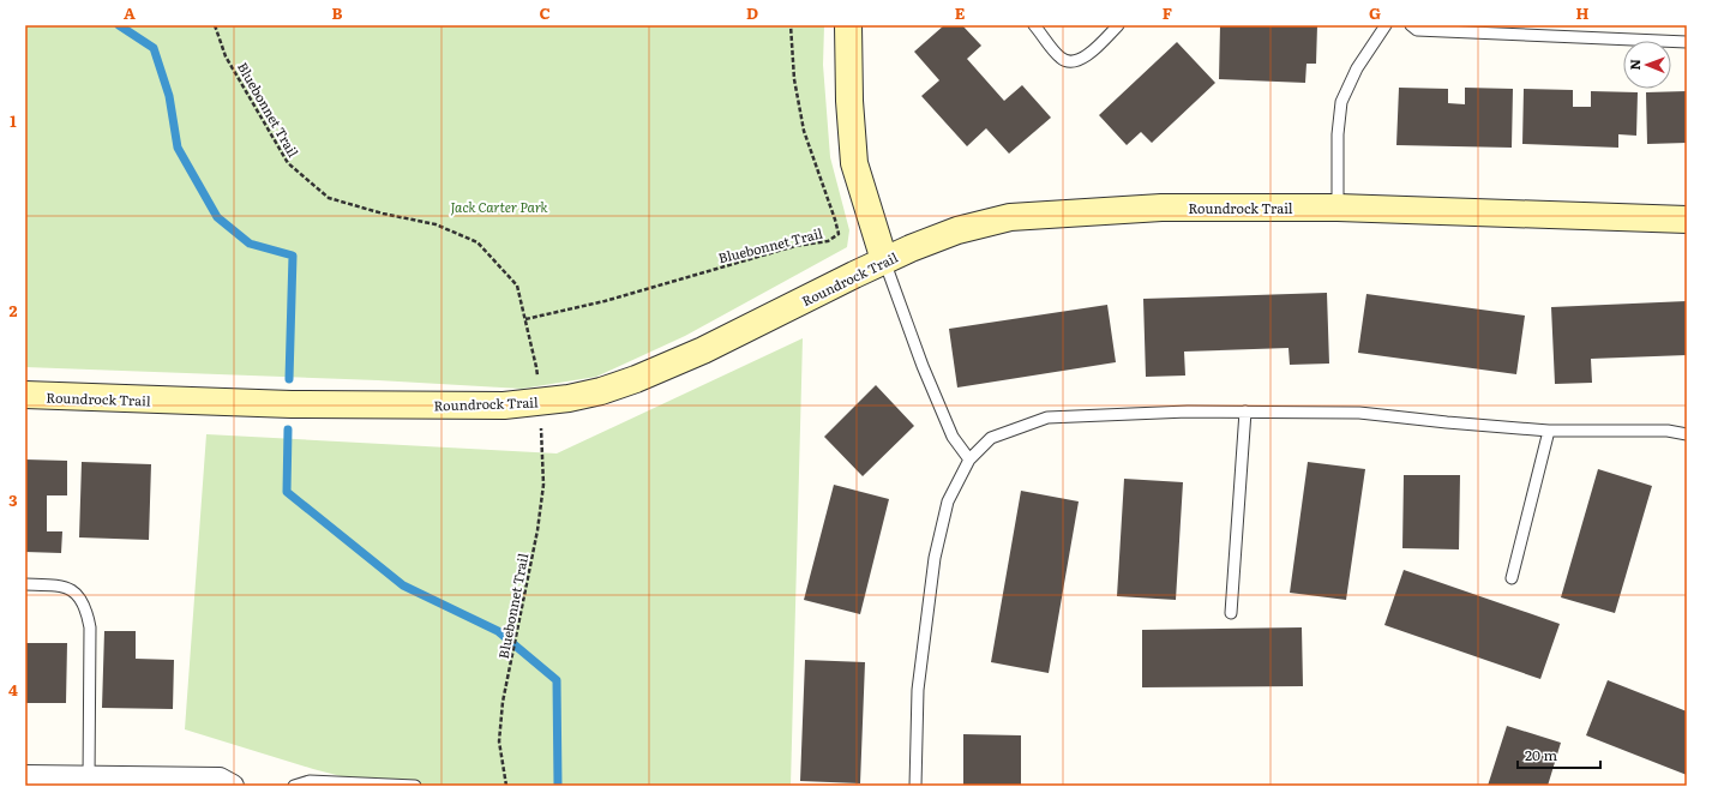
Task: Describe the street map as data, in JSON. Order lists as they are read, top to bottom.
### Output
{
  "streets": {
    "street": ["Roundrock Trail"],
    "path": ["Bluebonnet Trail"]
  },
  "parks": ["Jack Carter Park"],
  "scale_bar": "20 m",
  "north": "left",
  "grid": {
    "columns": [
      "A",
      "B",
      "C",
      "D",
      "E",
      "F",
      "G",
      "H"
    ],
    "rows": [
      "1",
      "2",
      "3",
      "4"
    ]
  }
}
